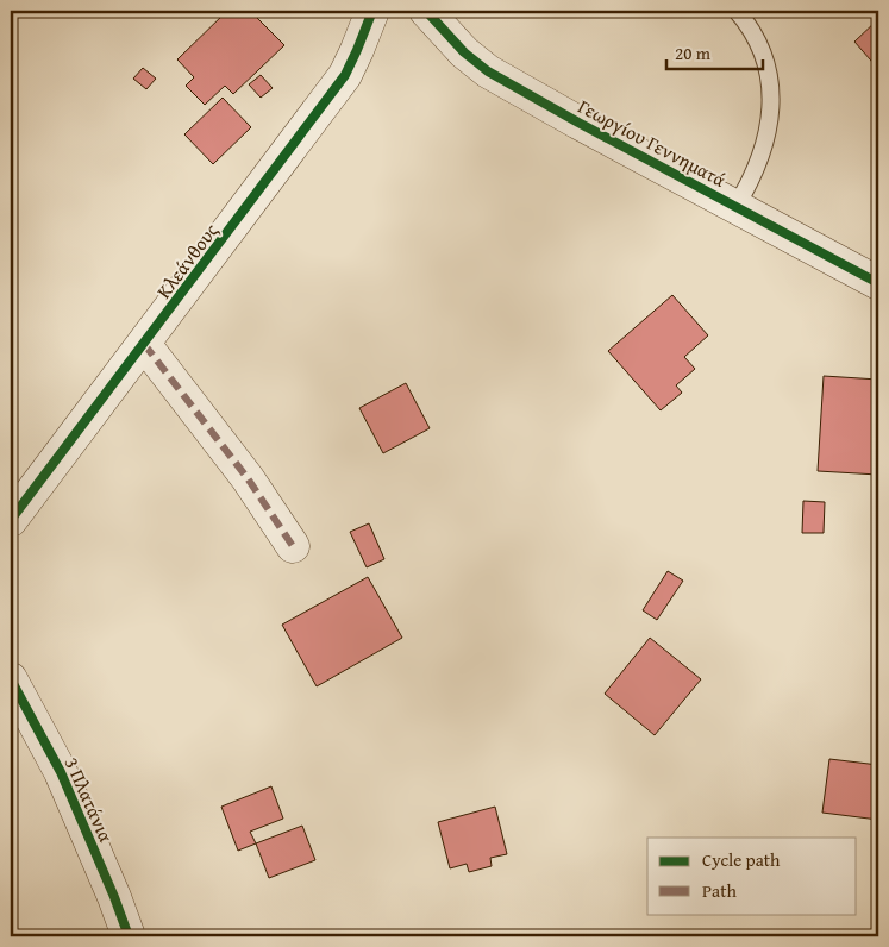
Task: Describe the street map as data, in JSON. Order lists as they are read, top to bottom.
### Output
{
  "streets": {
    "street": ["Γεωργίου Γεννηματά", "Κλεάνθους", "3 Πλατάνια"]
  },
  "legend": ["Cycle path", "Path"],
  "scale_bar": "20 m"
}
